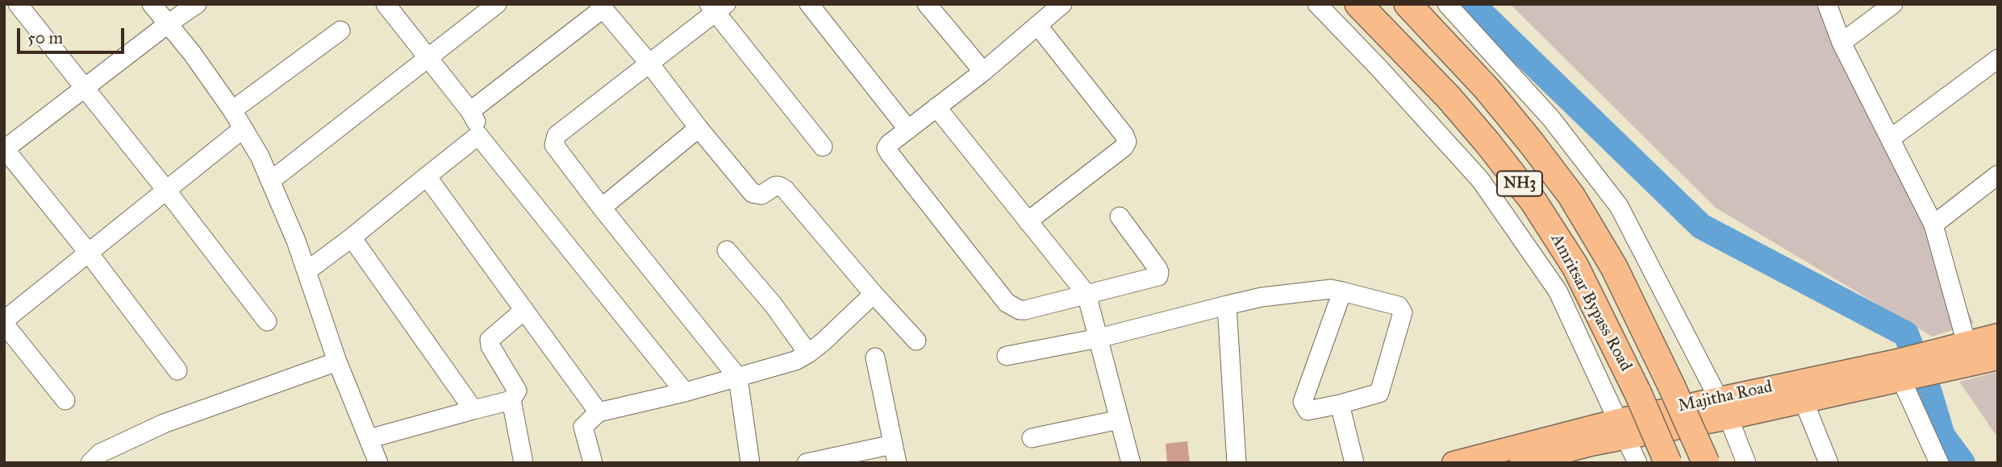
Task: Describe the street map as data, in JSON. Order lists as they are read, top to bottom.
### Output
{
  "streets": {
    "highway": ["NH3", "Amritsar Bypass Road"],
    "main road": ["Majitha Road"]
  },
  "scale_bar": "50 m"
}
